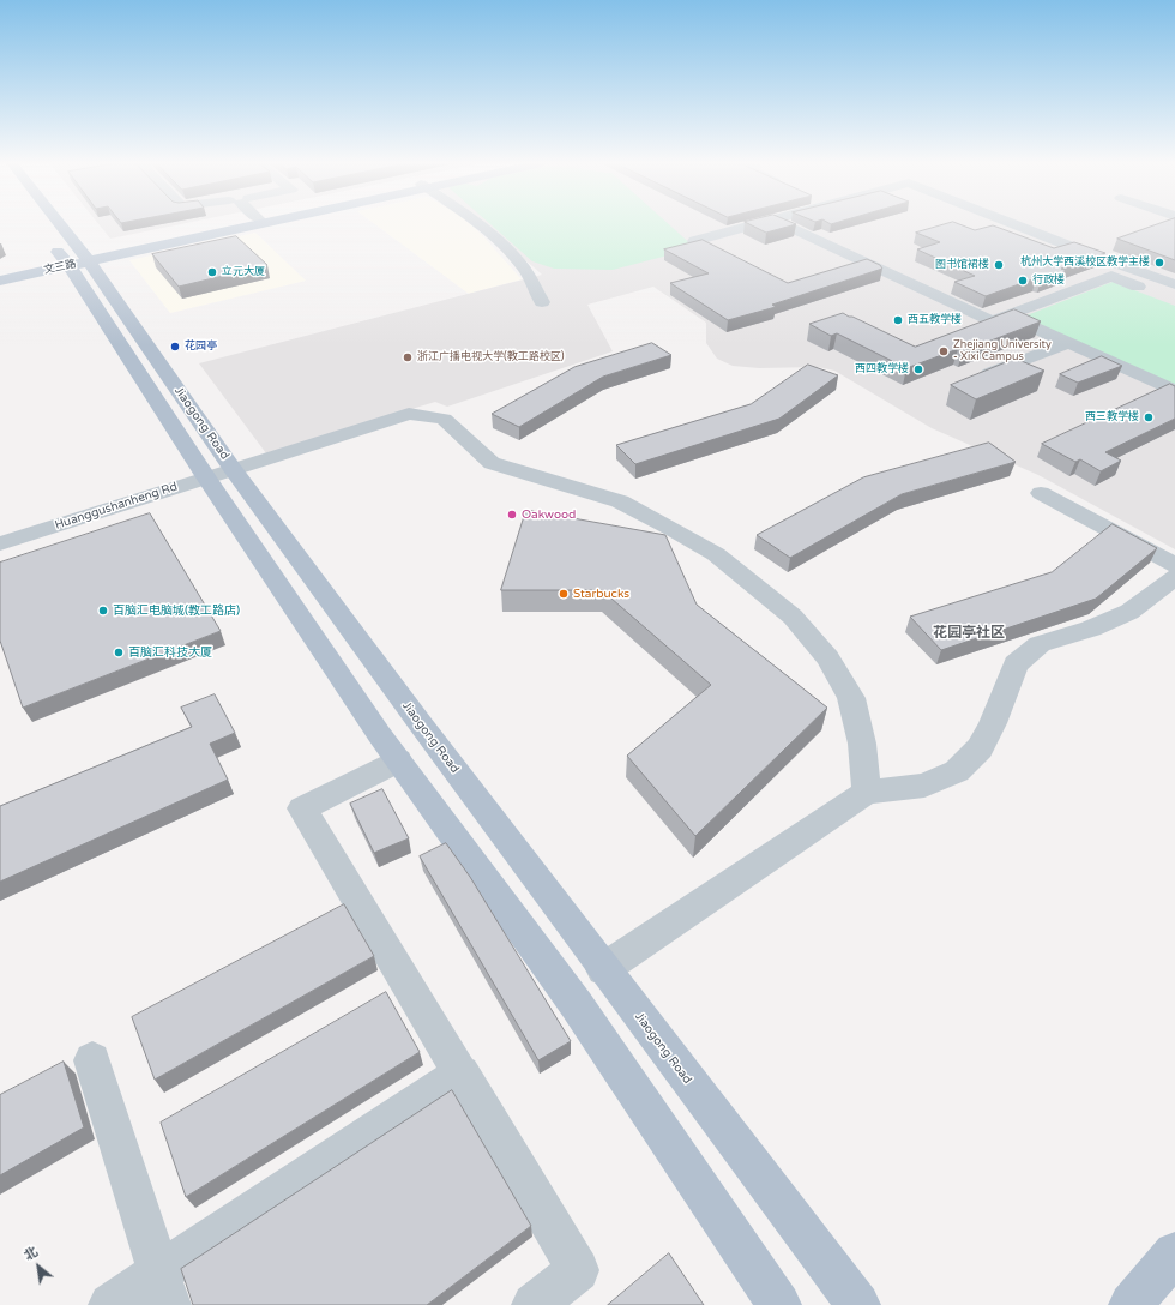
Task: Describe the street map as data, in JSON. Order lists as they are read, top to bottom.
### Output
{
  "streets": {
    "main road": ["文三路", "Jiaogong Road"],
    "street": ["Huanggushanheng Rd"]
  },
  "crossings": [
    ["文三路", "Jiaogong Road"],
    ["Jiaogong Road", "Huanggushanheng Rd"]
  ],
  "districts": ["花园亭社区"],
  "places": [
    "杭州大学西溪校区教学主楼",
    "图书馆裙楼",
    "立元大厦",
    "行政楼",
    "西五教学楼",
    "花园亭",
    "Zhejiang University - Xixi Campus",
    "浙江广播电视大学(教工路校区)",
    "西四教学楼",
    "西三教学楼",
    "Oakwood",
    "Starbucks",
    "百脑汇电脑城(教工路店)",
    "百脑汇科技大厦"
  ],
  "north": "top left"
}
